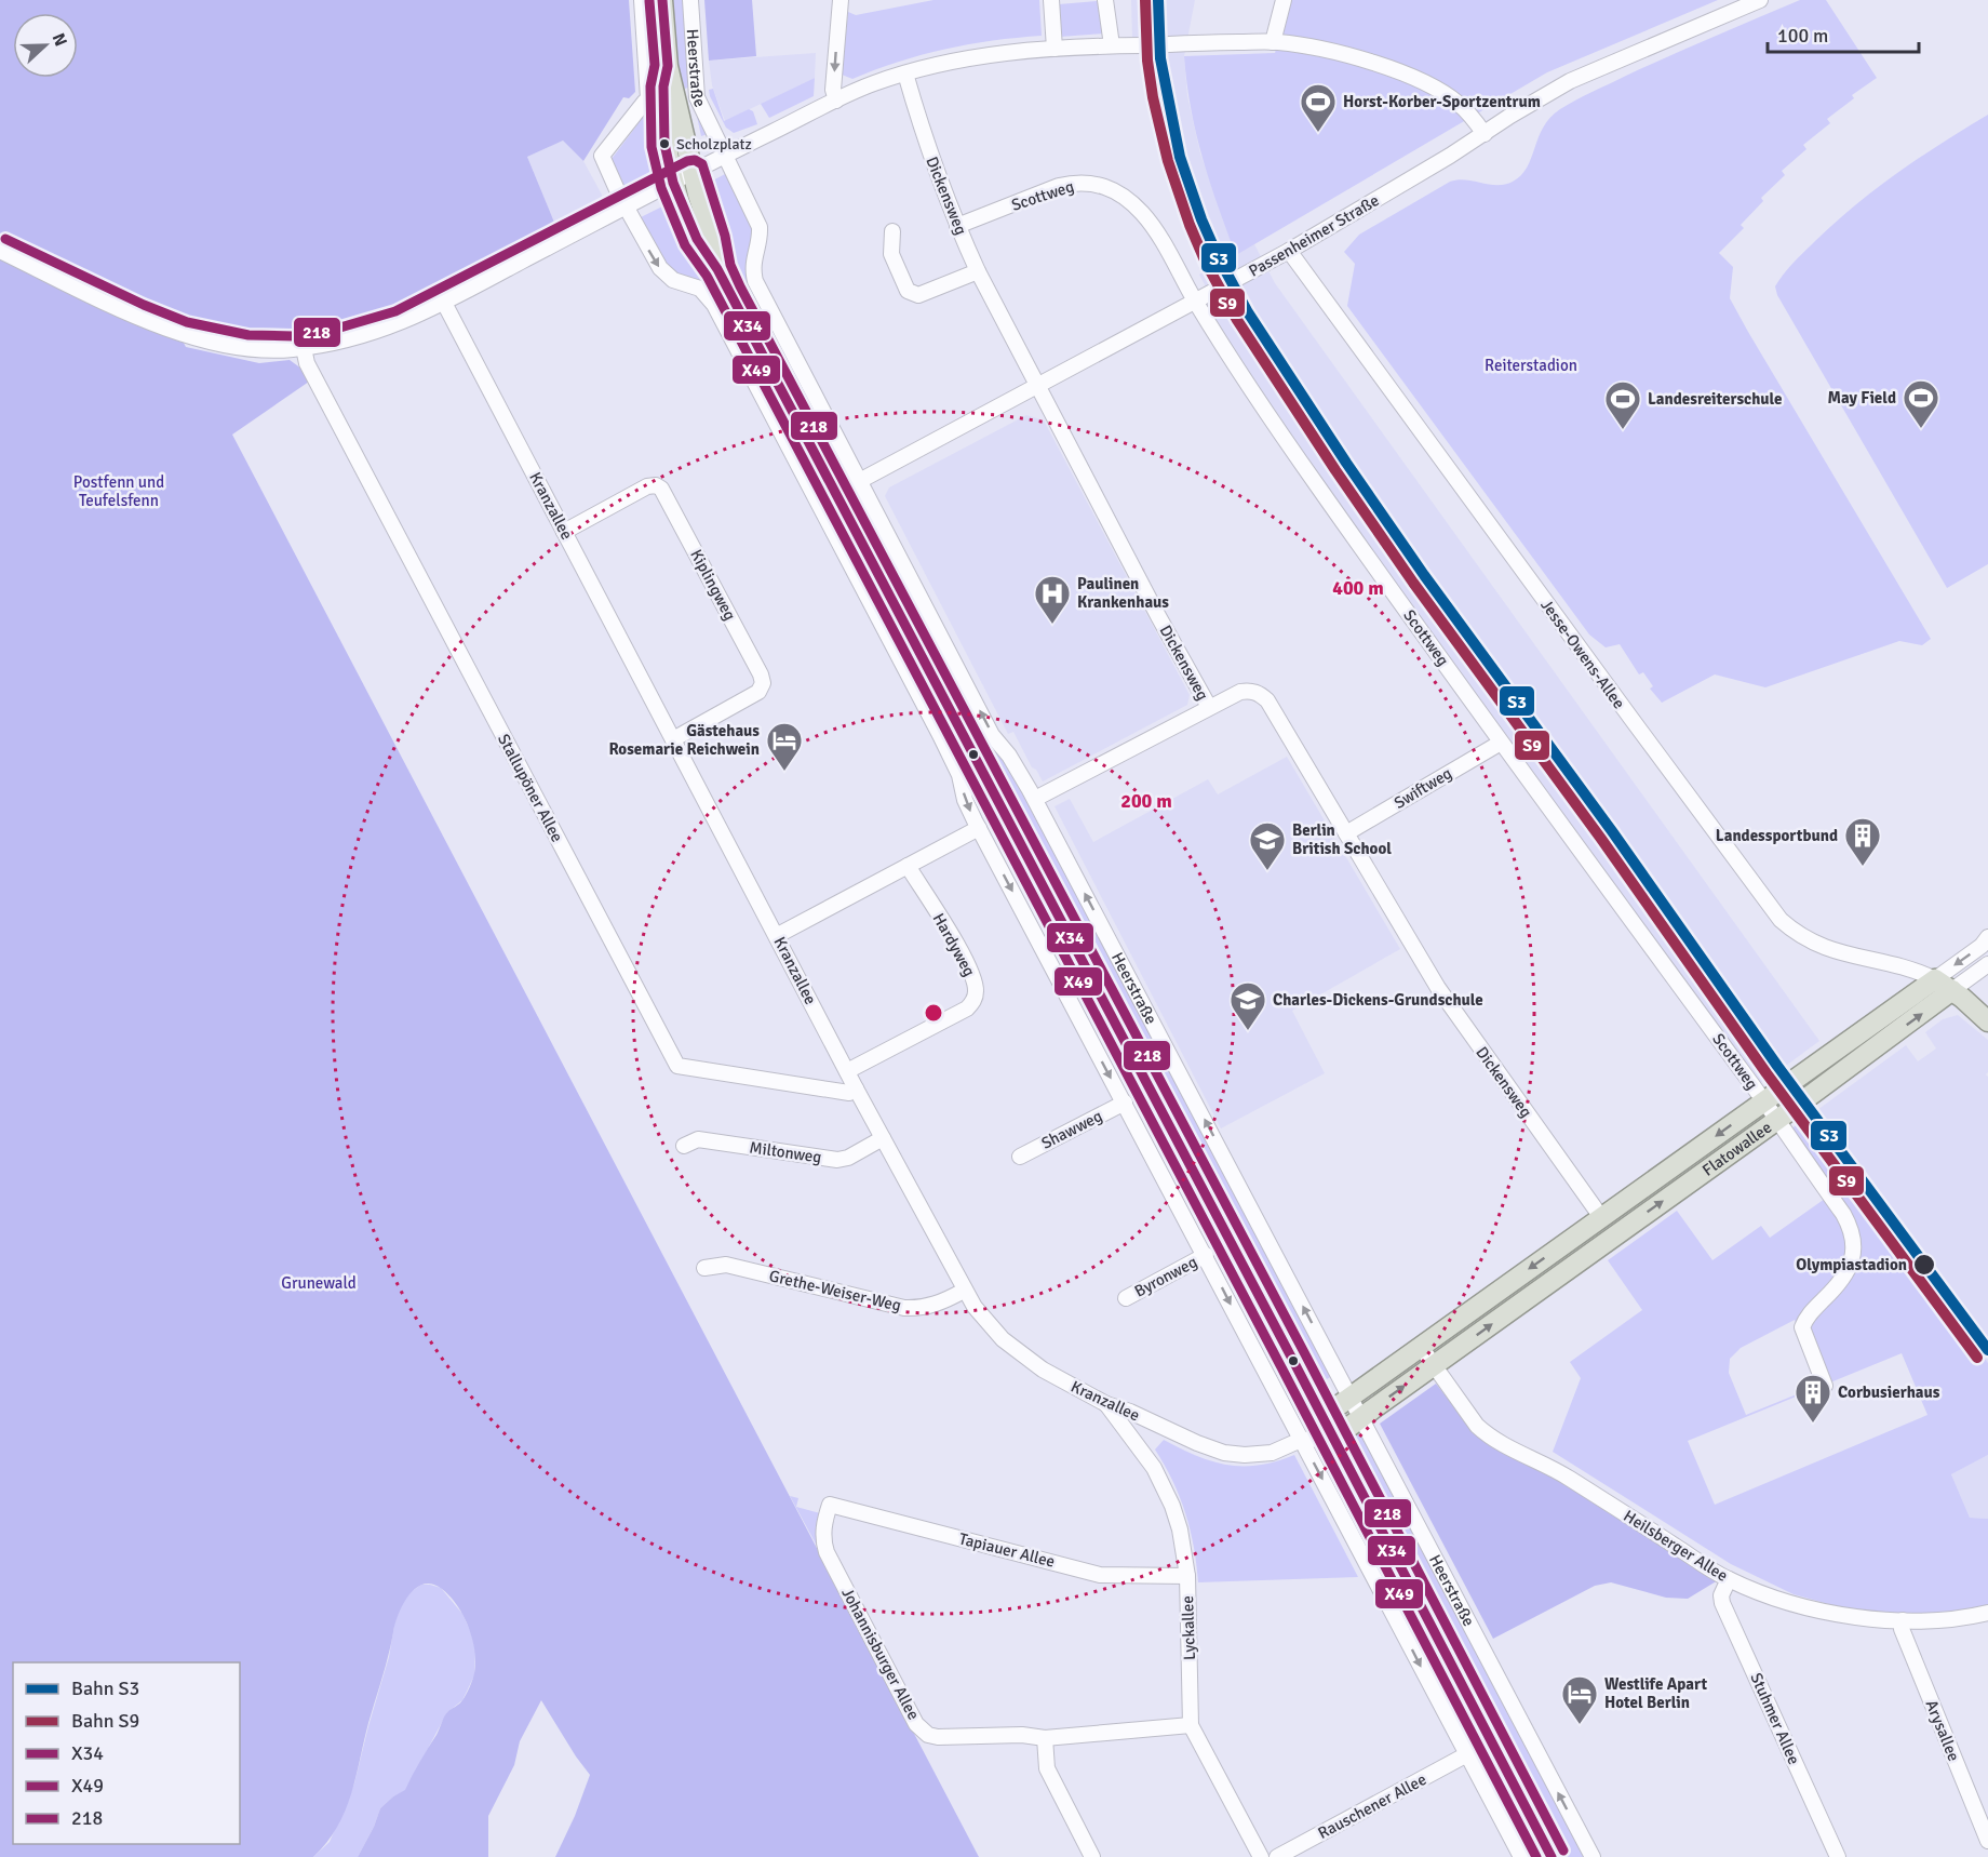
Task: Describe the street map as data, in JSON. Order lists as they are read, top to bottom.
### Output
{
  "streets": {
    "main road": ["Heerstraße", "Flatowallee"],
    "street": [
      "Dickensweg",
      "Scottweg",
      "Passenheimer Straße",
      "Kranzallee",
      "Kiplingweg",
      "Jesse-Owens-Allee",
      "Stallupöner Allee",
      "Swiftweg",
      "Hardyweg",
      "Shawweg",
      "Miltonweg",
      "Byronweg",
      "Grethe-Weiser-Weg",
      "Heilsberger Allee",
      "Tapiauer Allee",
      "Lyckallee",
      "Johannisburger Allee",
      "Stuhmer Allee",
      "Arysallee",
      "Rauschener Allee"
    ]
  },
  "crossings": [
    ["Heerstraße", "Passenheimer Straße"],
    ["Heerstraße", "Flatowallee"],
    ["Dickensweg", "Scottweg"],
    ["Dickensweg", "Passenheimer Straße"],
    ["Dickensweg", "Swiftweg"],
    ["Dickensweg", "Flatowallee"],
    ["Scottweg", "Passenheimer Straße"],
    ["Scottweg", "Swiftweg"],
    ["Scottweg", "Flatowallee"],
    ["Passenheimer Straße", "Jesse-Owens-Allee"],
    ["Kranzallee", "Kiplingweg"],
    ["Kranzallee", "Stallupöner Allee"],
    ["Kranzallee", "Hardyweg"],
    ["Kranzallee", "Miltonweg"],
    ["Kranzallee", "Grethe-Weiser-Weg"],
    ["Kranzallee", "Lyckallee"],
    ["Jesse-Owens-Allee", "Flatowallee"],
    ["Flatowallee", "Heilsberger Allee"],
    ["Heilsberger Allee", "Stuhmer Allee"],
    ["Heilsberger Allee", "Arysallee"],
    ["Tapiauer Allee", "Lyckallee"],
    ["Tapiauer Allee", "Johannisburger Allee"],
    ["Lyckallee", "Johannisburger Allee"]
  ],
  "parks": ["Reiterstadion", "Postfenn und Teufelsfenn", "Grunewald"],
  "places": {
    "sports": ["Horst-Korber-Sportzentrum", "May Field", "Landesreiterschule"],
    "other": ["Scholzplatz", "Olympiastadion"],
    "hospital": ["Paulinen Krankenhaus"],
    "hotel": ["Gästehaus Rosemarie Reichwein", "Westlife Apart Hotel Berlin"],
    "building": ["Landessportbund", "Corbusierhaus"],
    "school or university": ["Berlin British School", "Charles-Dickens-Grundschule"]
  },
  "lines": [
    "rail line S3",
    "rail line S9",
    "transit line X34",
    "transit line X49",
    "transit line 218"
  ],
  "legend": [
    "Bahn S3",
    "Bahn S9",
    "X34",
    "X49",
    "218"
  ],
  "scale_bar": "100 m",
  "north": "right",
  "rings": ["400 m", "200 m"]
}
